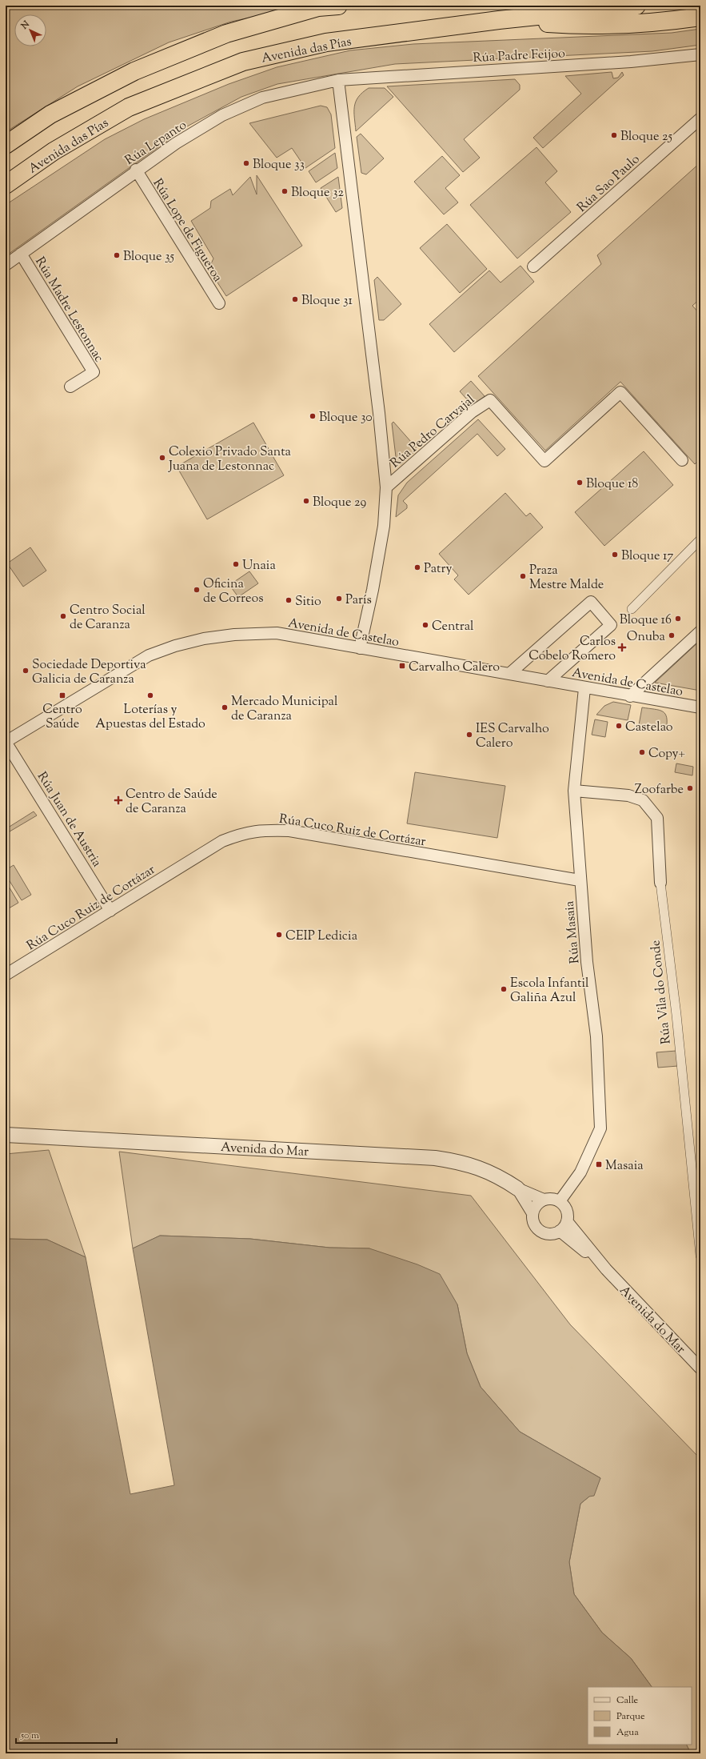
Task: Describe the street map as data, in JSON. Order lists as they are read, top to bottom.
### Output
{
  "streets": {
    "highway": ["Avenida das Pías"],
    "street": [
      "Rúa Padre Feijoo",
      "Rúa Lepanto",
      "Rúa Sao Paulo",
      "Rúa Lope de Figueroa",
      "Rúa Madre Lestonnac",
      "Rúa Pedro Carvajal",
      "Avenida de Castelao",
      "Rúa Juan de Austria",
      "Rúa Cuco Ruiz de Cortázar",
      "Rúa Masaia",
      "Rúa Vila do Conde",
      "Avenida do Mar"
    ]
  },
  "crossings": [
    ["Rúa Padre Feijoo", "Rúa Lepanto"],
    ["Rúa Lepanto", "Rúa Lope de Figueroa"],
    ["Rúa Lepanto", "Rúa Madre Lestonnac"],
    ["Avenida de Castelao", "Rúa Juan de Austria"],
    ["Avenida de Castelao", "Rúa Masaia"],
    ["Rúa Juan de Austria", "Rúa Cuco Ruiz de Cortázar"],
    ["Rúa Cuco Ruiz de Cortázar", "Rúa Masaia"],
    ["Rúa Masaia", "Rúa Vila do Conde"],
    ["Rúa Masaia", "Avenida do Mar"]
  ],
  "places": {
    "other": [
      "Bloque 25",
      "Bloque 33",
      "Bloque 32",
      "Bloque 35",
      "Bloque 31",
      "Bloque 30",
      "Colexio Privado Santa Juana de Lestonnac",
      "Bloque 18",
      "Bloque 29",
      "Bloque 17",
      "Unaia",
      "Patry",
      "Praza Mestre Malde",
      "Oficina de Correos",
      "París",
      "Sitio",
      "Centro Social de Caranza",
      "Bloque 16",
      "Central",
      "Onuba",
      "Sociedade Deportiva Galicia de Caranza",
      "Loterías y Apuestas del Estado",
      "Mercado Municipal de Caranza",
      "Castelao",
      "IES Carvalho Calero",
      "Copy+",
      "Zoofarbe",
      "CEIP Ledicia",
      "Escola Infantil Galiña Azul"
    ],
    "health": ["Carlos Cobelo Romero", "Centro de Saúde de Caranza"],
    "transit": ["Carvalho Calero", "Centro Saúde", "Masaia"]
  },
  "legend": ["Calle", "Parque", "Agua"],
  "scale_bar": "50 m",
  "north": "top left"
}
